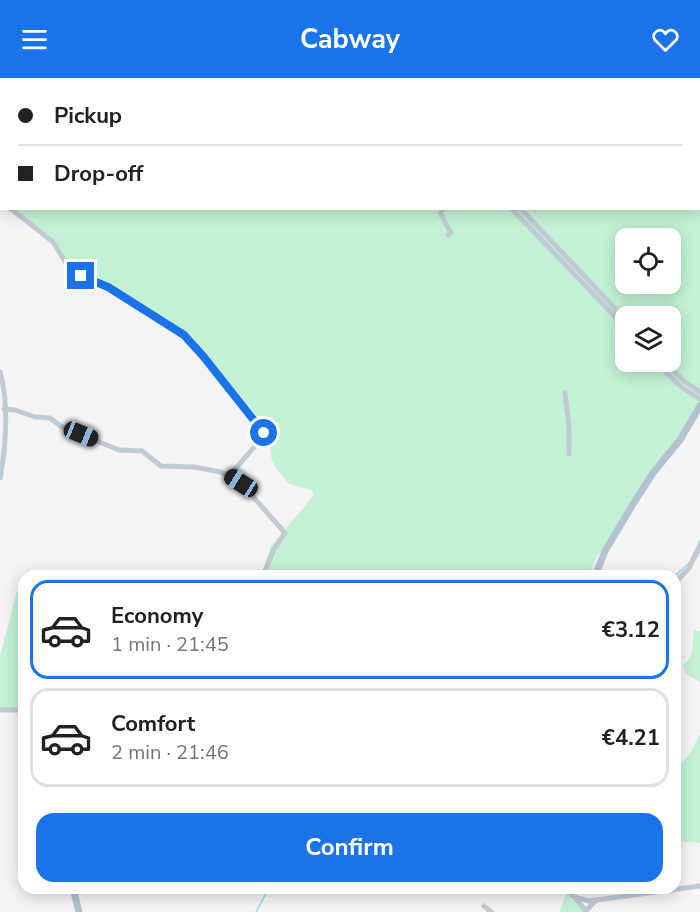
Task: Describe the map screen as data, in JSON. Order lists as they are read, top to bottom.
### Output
{
  "page": {
    "header": "Cabway",
    "banner": ["Pickup", "Drop-off"],
    "list": [
      {
        "name": "Economy",
        "note": "1 min · 21:45",
        "value": "€3.12"
      },
      {
        "name": "Comfort",
        "note": "2 min · 21:46",
        "value": "€4.21"
      }
    ],
    "buttons": "Confirm"
  }
}
